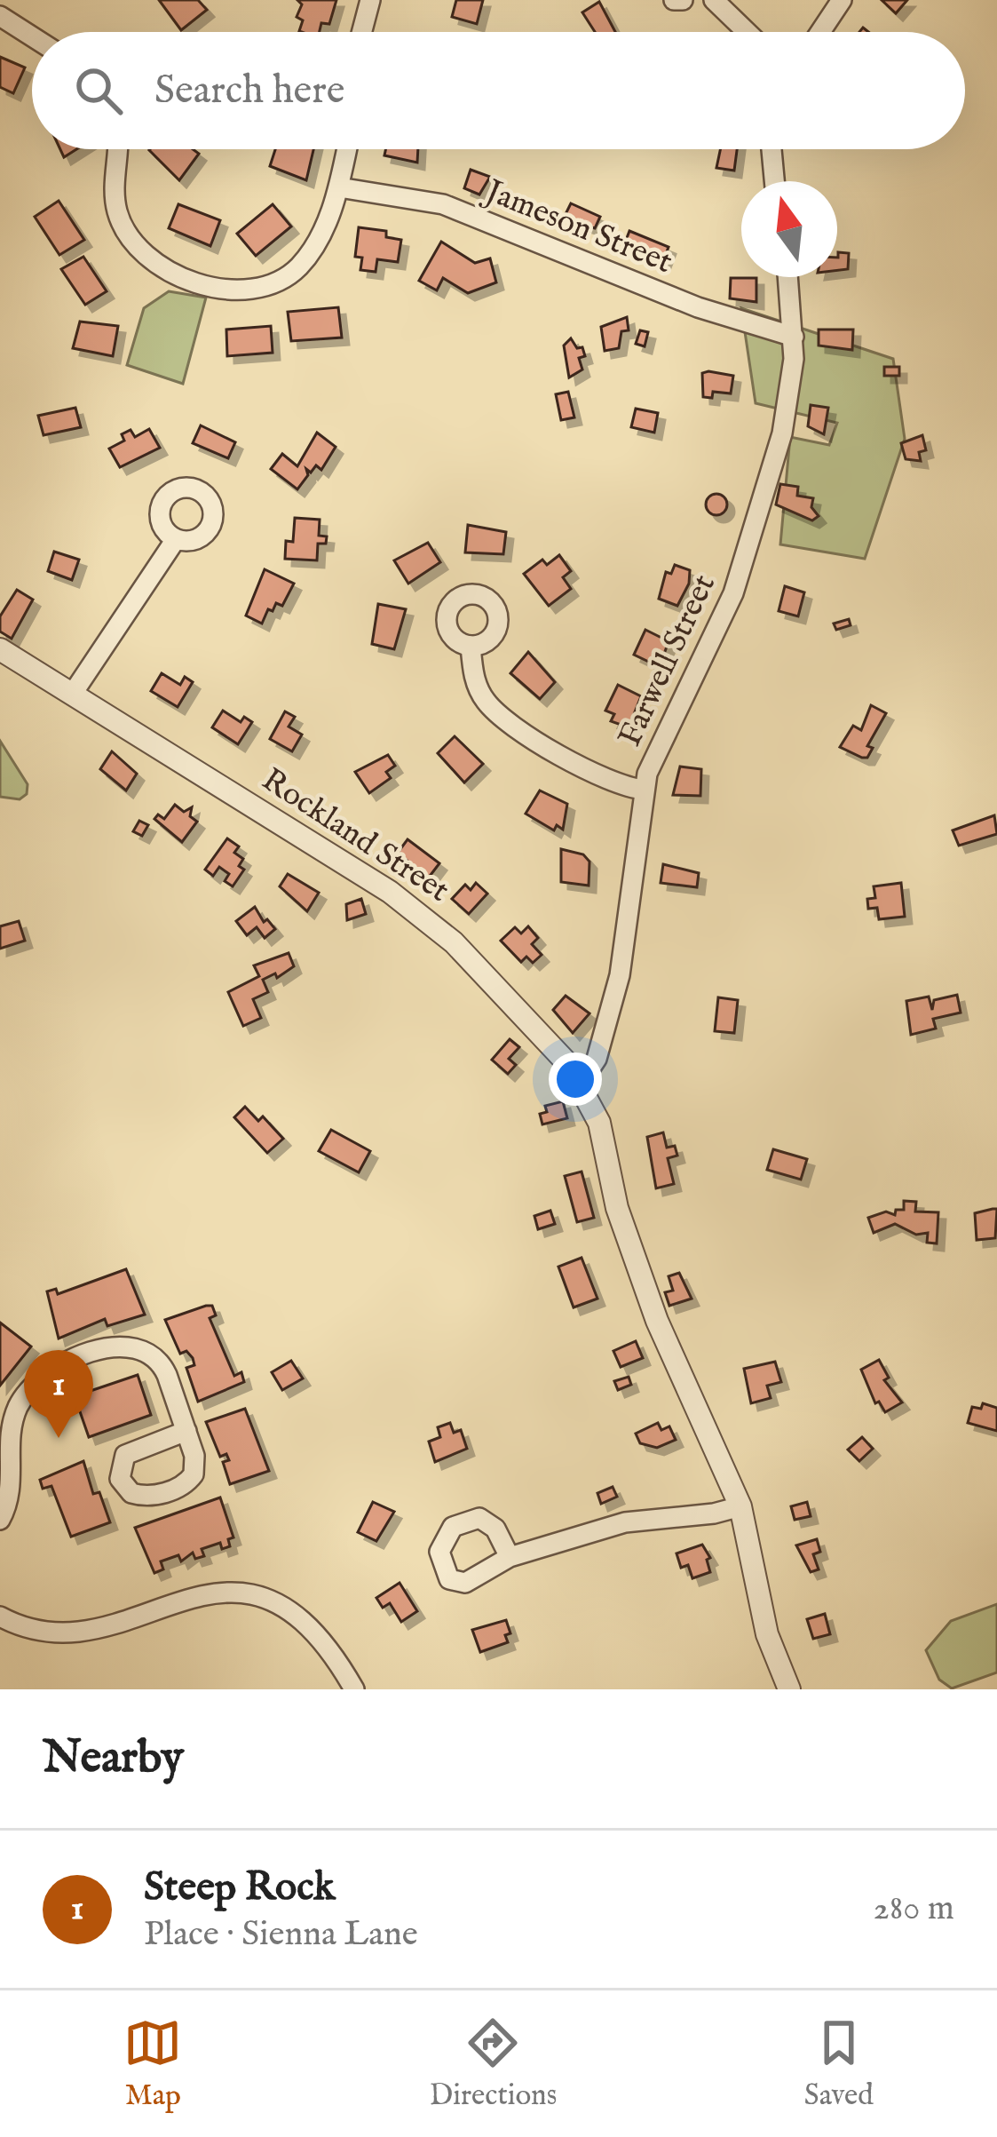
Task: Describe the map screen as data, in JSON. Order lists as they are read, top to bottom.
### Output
{
  "streets": {
    "street": ["Jameson Street", "Farwell Street", "Rockland Street"]
  },
  "crossings": [
    ["Jameson Street", "Farwell Street"],
    ["Farwell Street", "Rockland Street"]
  ],
  "north": "top",
  "page": {
    "search": "Search here",
    "pins": "1",
    "heading": "Nearby",
    "list": [
      {
        "mark": "1",
        "name": "Steep Rock",
        "note": "Place · Sienna Lane",
        "value": "280 m"
      }
    ],
    "nav": ["Map", "Directions", "Saved"]
  }
}
